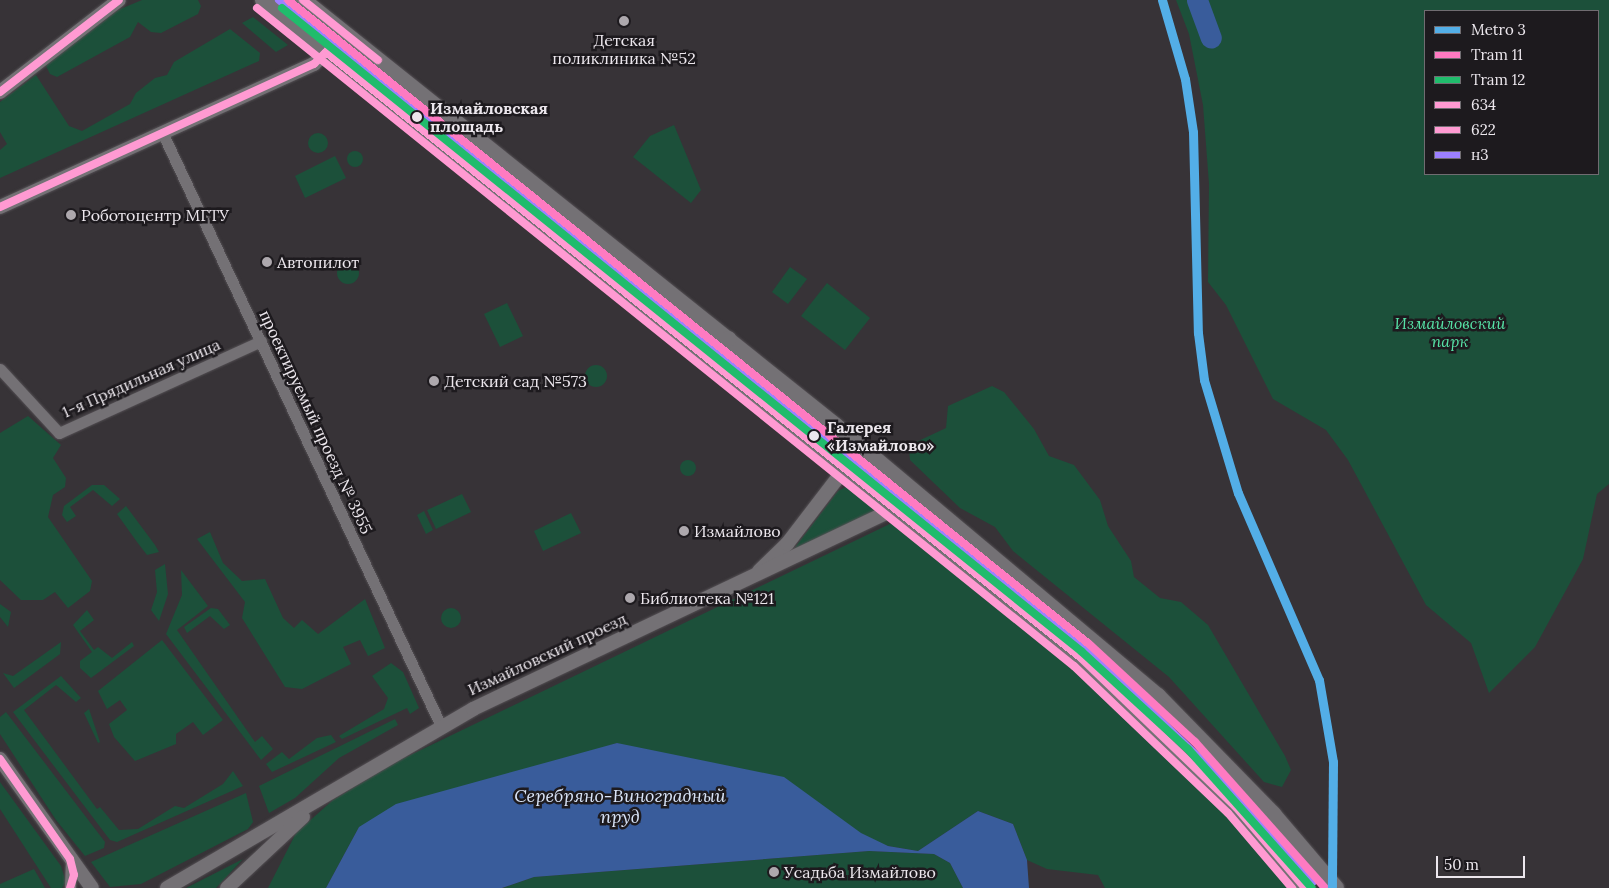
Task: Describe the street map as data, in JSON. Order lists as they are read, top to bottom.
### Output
{
  "streets": {
    "street": ["1-я Прядильная улица", "проектируемый проезд № 3955", "Измайловский проезд"]
  },
  "crossings": [
    ["1-я Прядильная улица", "проектируемый проезд № 3955"],
    ["проектируемый проезд № 3955", "Измайловский проезд"]
  ],
  "water": ["Серебряно-Виноградный пруд"],
  "parks": ["Измайловский парк"],
  "places": [
    "Детская поликлиника №52",
    "Измайловская площадь",
    "Роботоцентр МГТУ",
    "Автопилот",
    "Детский сад №573",
    "Галерея «Измайлово»",
    "Измайлово",
    "Библиотека №121",
    "Усадьба Измайлово"
  ],
  "lines": [
    "metro line 3",
    "tram line 11",
    "transit line 634",
    "transit line н3",
    "tram line 12",
    "transit line 622"
  ],
  "legend": [
    "Metro 3",
    "Tram 11",
    "Tram 12",
    "634",
    "622",
    "н3"
  ],
  "scale_bar": "50 m"
}
